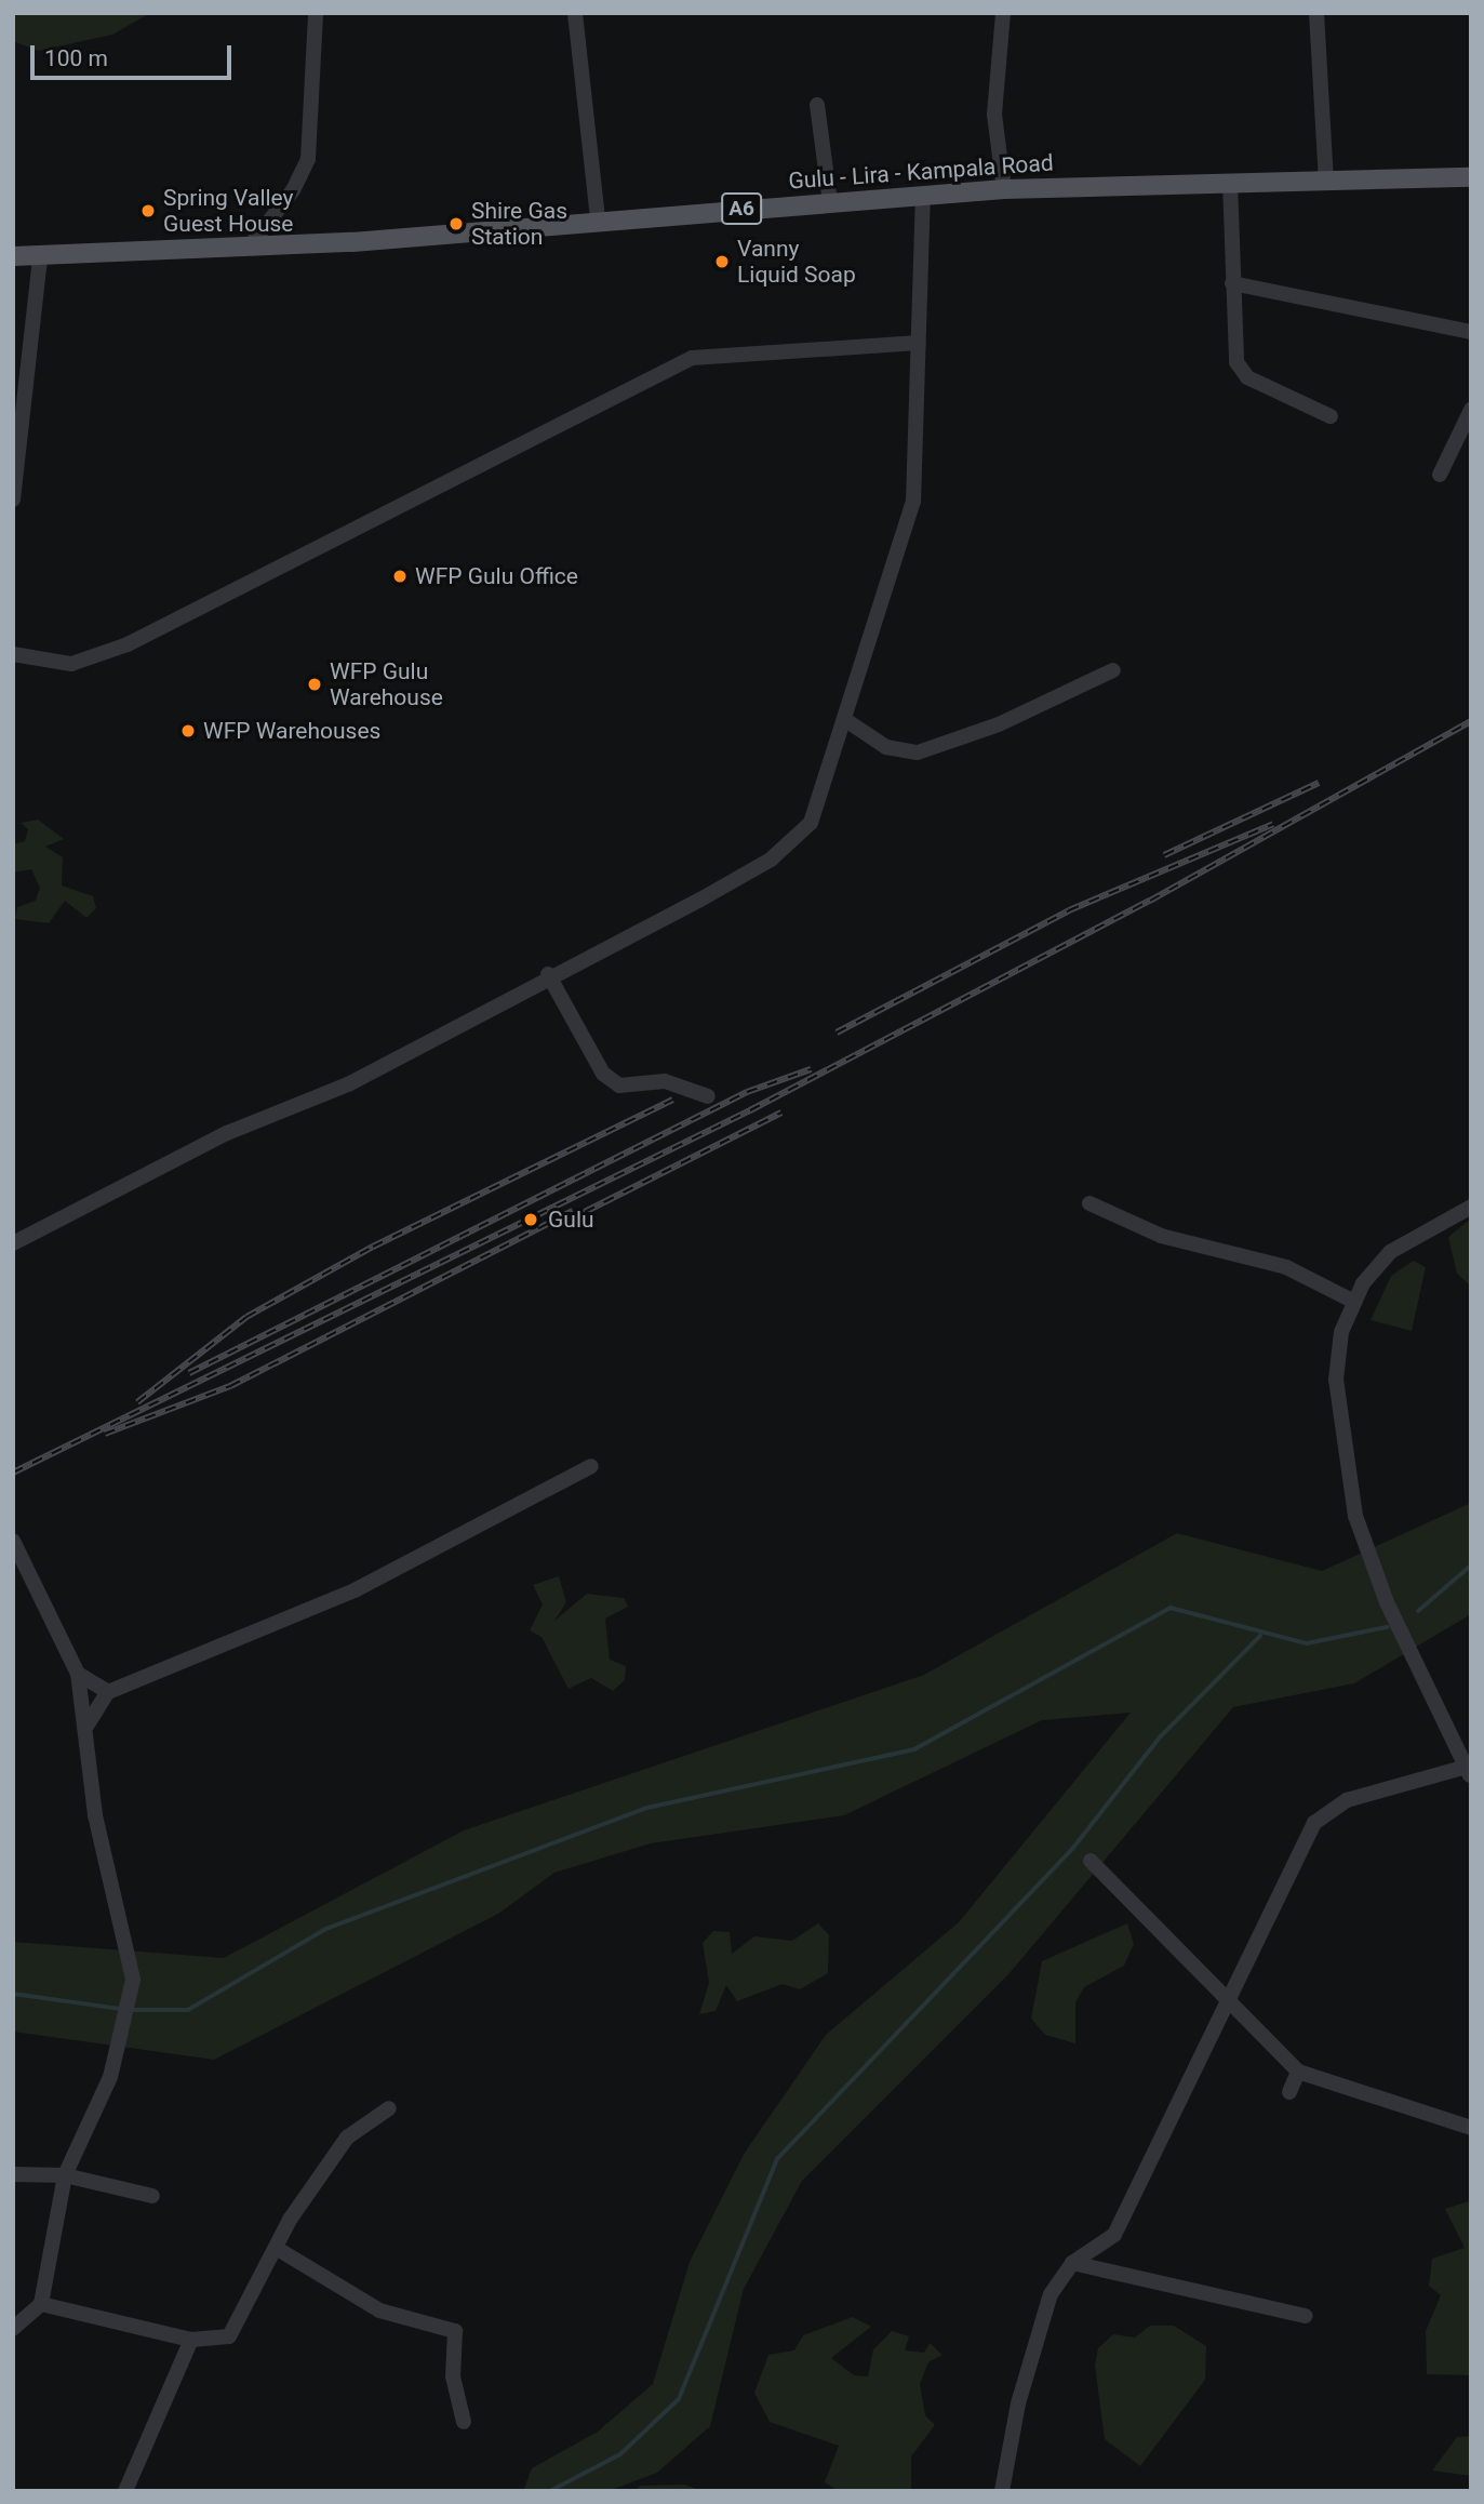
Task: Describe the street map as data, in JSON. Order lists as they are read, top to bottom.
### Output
{
  "streets": {
    "main road": ["Gulu - Lira - Kampala Road", "A6"]
  },
  "places": [
    "Spring Valley Guest House",
    "Shire Gas Station",
    "Vanny Liquid Soap",
    "WFP Gulu Office",
    "WFP Gulu Warehouse",
    "WFP Warehouses",
    "Gulu"
  ],
  "scale_bar": "100 m"
}
